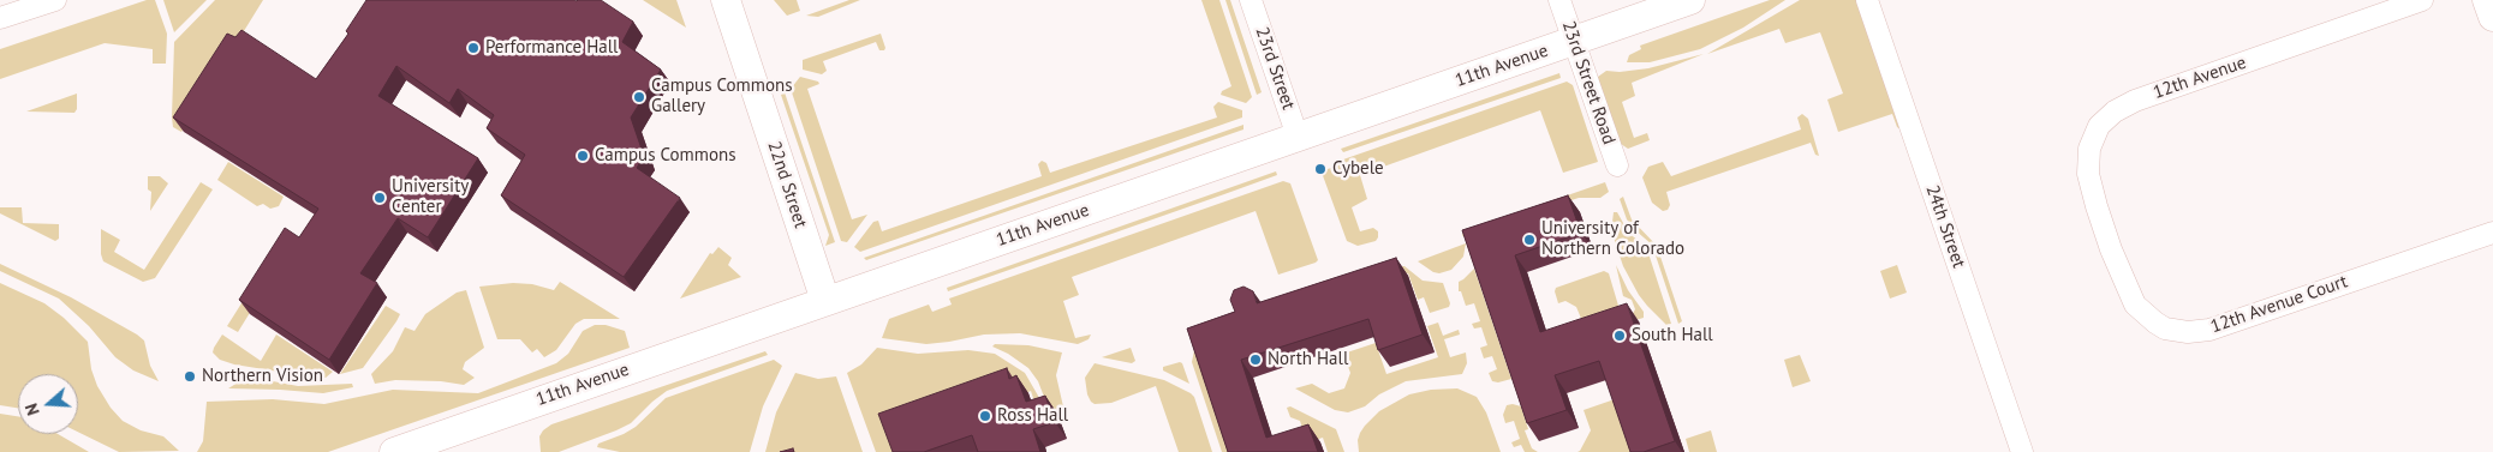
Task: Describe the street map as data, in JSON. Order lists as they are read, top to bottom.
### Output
{
  "streets": {
    "main road": ["11th Avenue", "22nd Street"],
    "street": [
      "23rd Street",
      "12th Avenue",
      "23rd Street Road",
      "24th Street",
      "12th Avenue Court"
    ]
  },
  "crossings": [
    ["11th Avenue", "23rd Street"],
    ["11th Avenue", "23rd Street Road"],
    ["11th Avenue", "22nd Street"],
    ["12th Avenue", "12th Avenue Court"]
  ],
  "places": [
    "Performance Hall",
    "Campus Commons Gallery",
    "Campus Commons",
    "Cybele",
    "University Center",
    "University of Northern Colorado",
    "South Hall",
    "North Hall",
    "Northern Vision",
    "Ross Hall"
  ],
  "north": "left"
}
